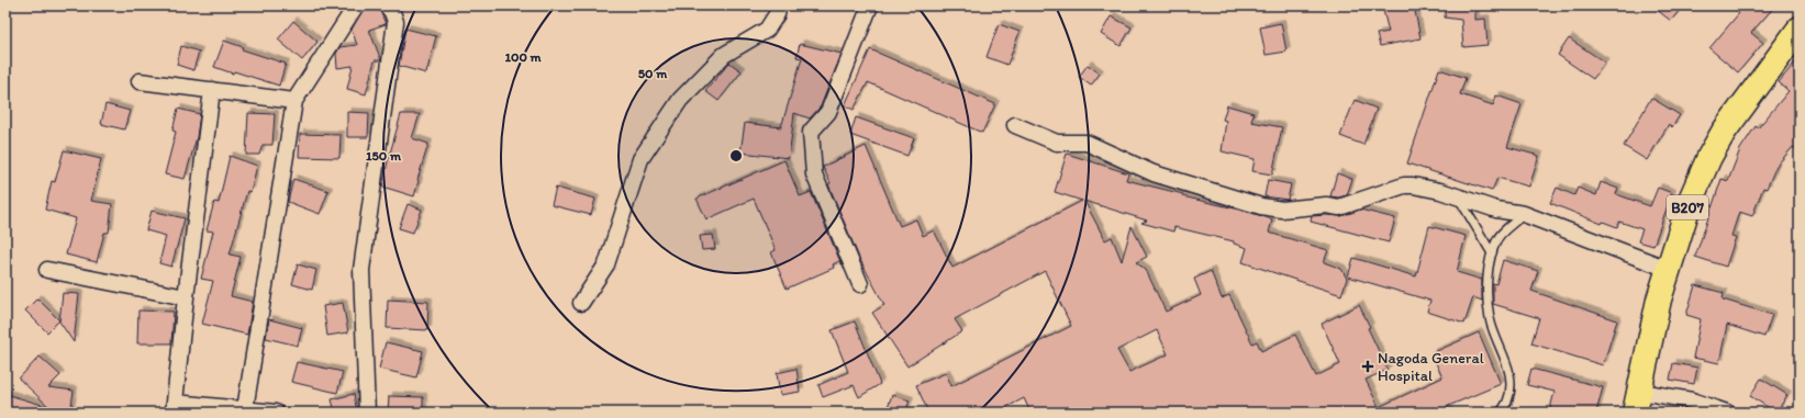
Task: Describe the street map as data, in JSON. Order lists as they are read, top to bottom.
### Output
{
  "streets": {
    "main road": ["B207"]
  },
  "places": {
    "health": ["Nagoda General Hospital"]
  },
  "rings": ["100 m", "50 m", "150 m"]
}
